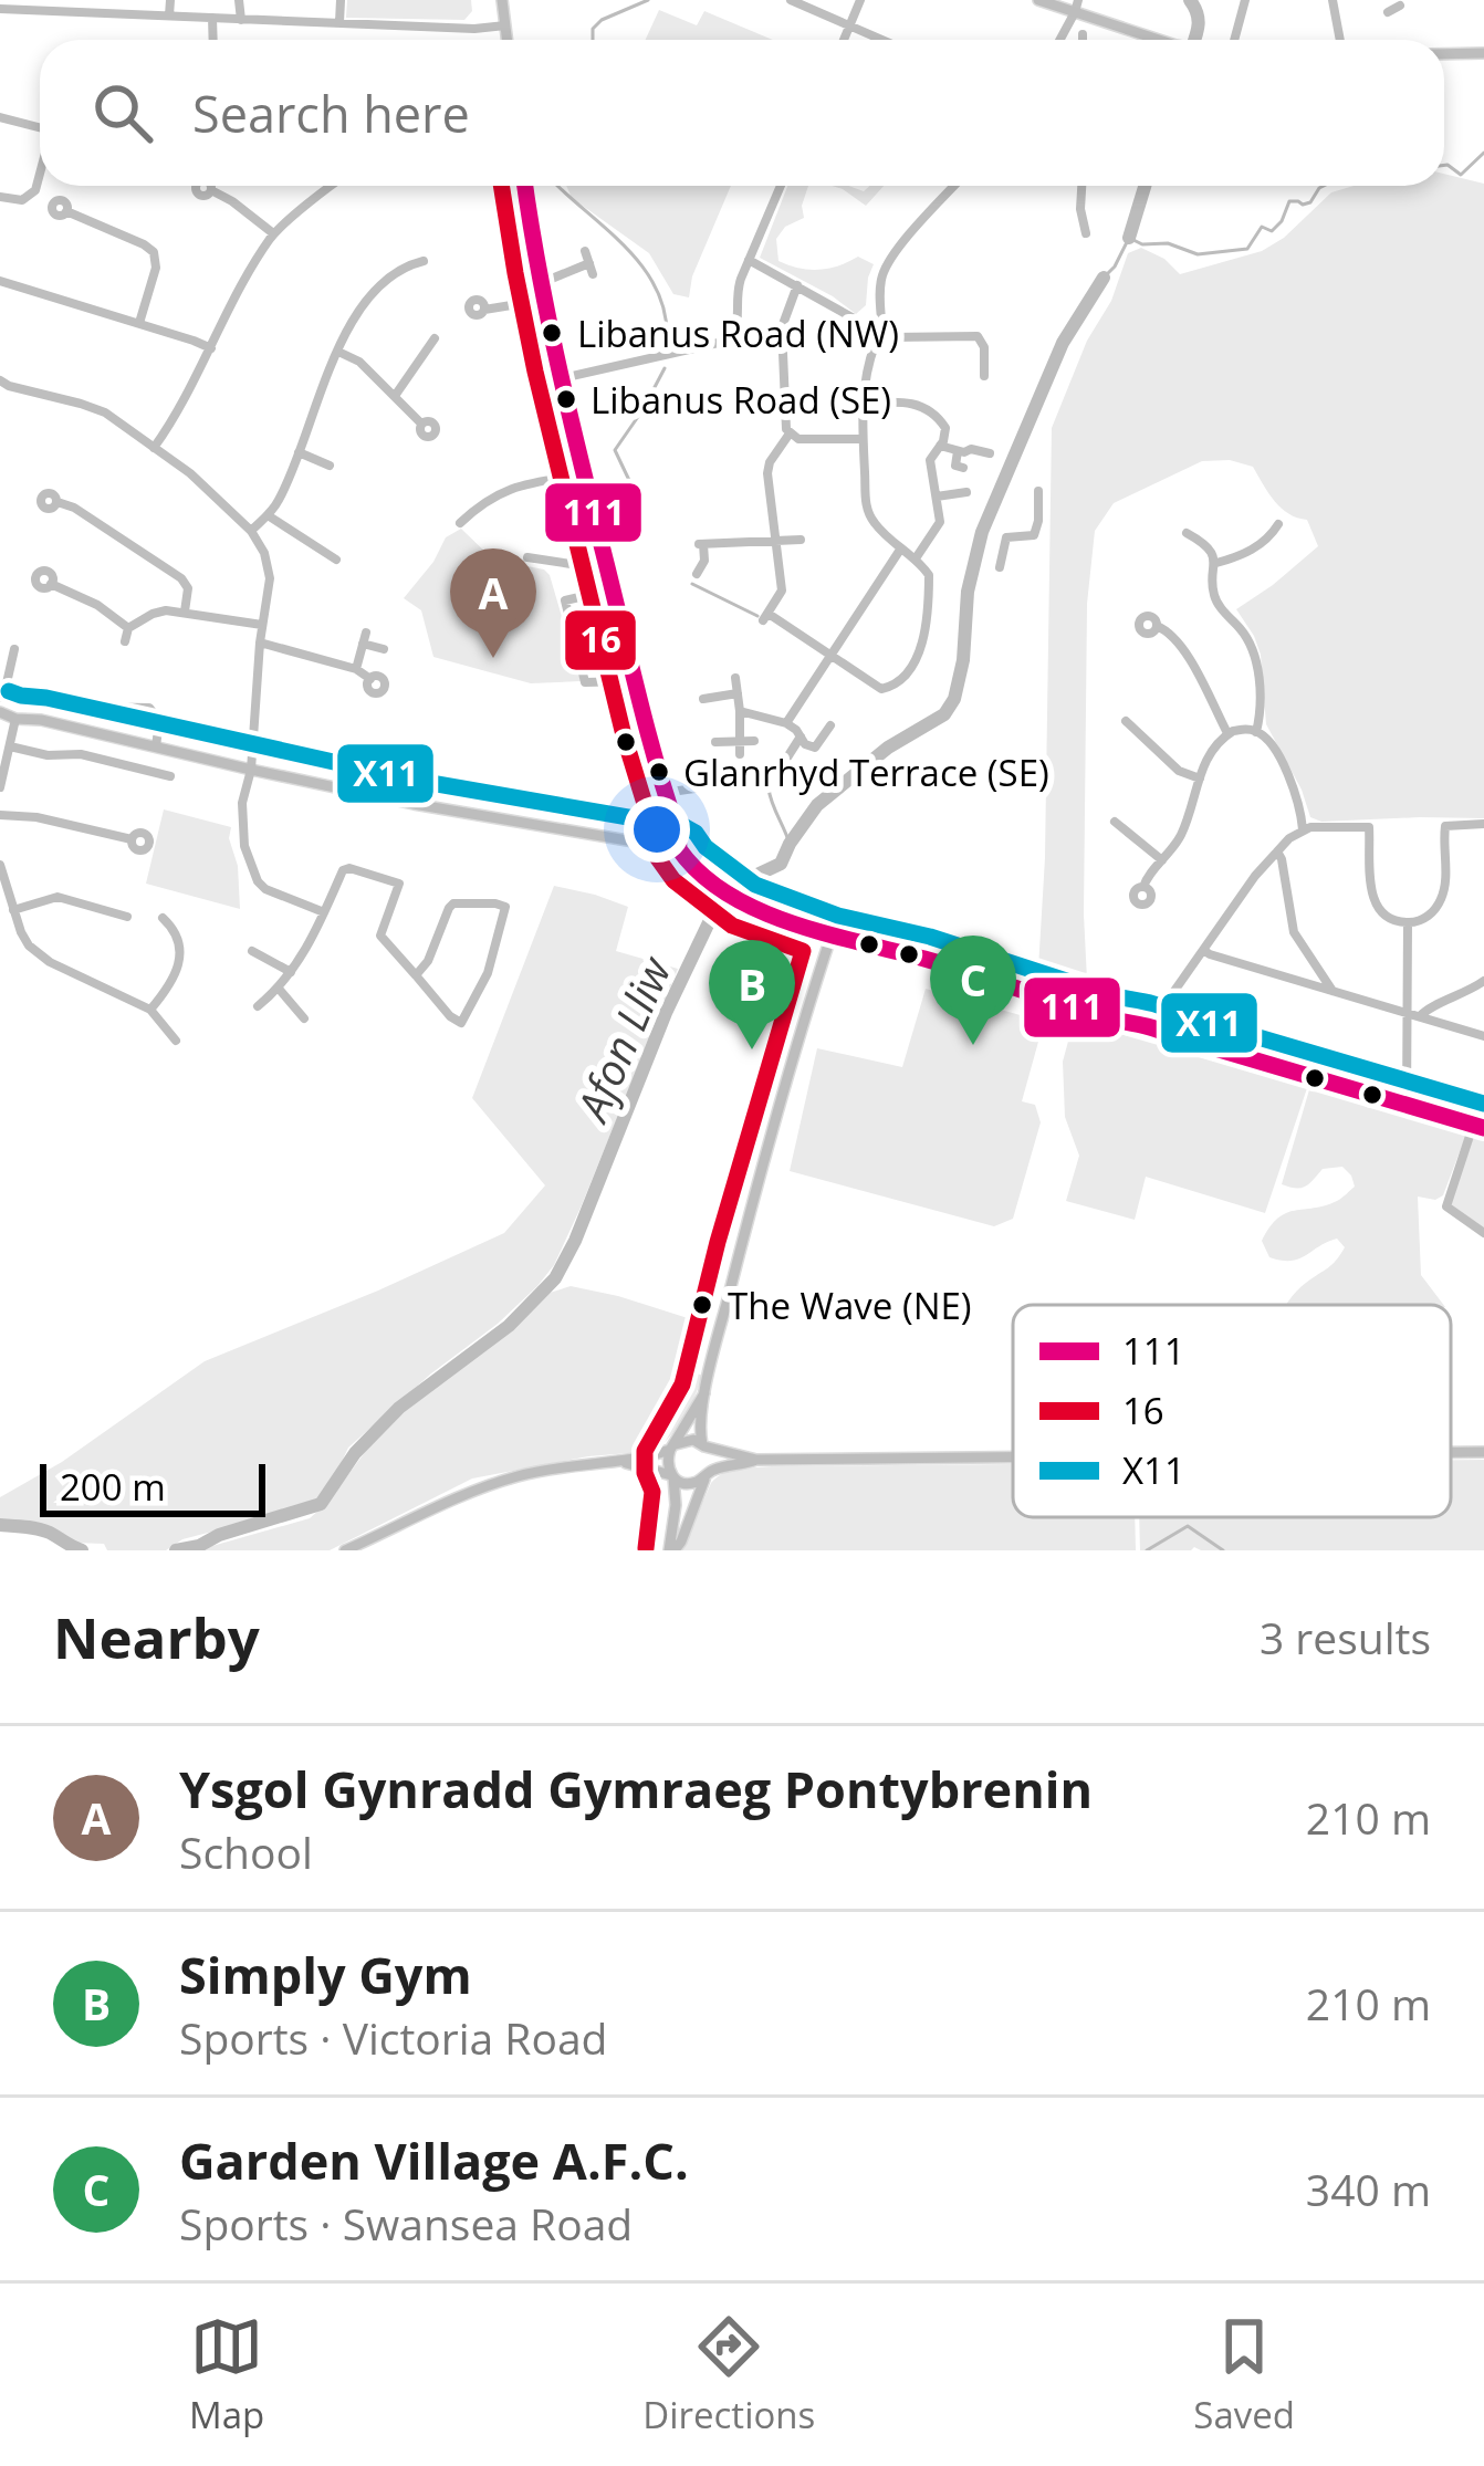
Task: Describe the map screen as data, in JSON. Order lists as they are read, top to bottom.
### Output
{
  "water": ["Afon Lliw"],
  "places": [
    "Libanus Road (NW)",
    "Libanus Road (SE)",
    "Glanrhyd Terrace (SE)",
    "The Wave (NE)"
  ],
  "lines": ["transit line 111", "transit line 16", "transit line X11"],
  "legend": ["111", "16", "X11"],
  "scale_bar": "200 m",
  "page": {
    "search": "Search here",
    "pins": ["A", "C", "B"],
    "scale": "200 m",
    "heading": ["Nearby", "3 results"],
    "list": [
      {
        "mark": "A",
        "name": "Ysgol Gynradd Gymraeg Pontybrenin",
        "note": "School",
        "value": "210 m"
      },
      {
        "mark": "B",
        "name": "Simply Gym",
        "note": "Sports · Victoria Road",
        "value": "210 m"
      },
      {
        "mark": "C",
        "name": "Garden Village A.F.C.",
        "note": "Sports · Swansea Road",
        "value": "340 m"
      }
    ],
    "nav": ["Map", "Directions", "Saved"]
  }
}
